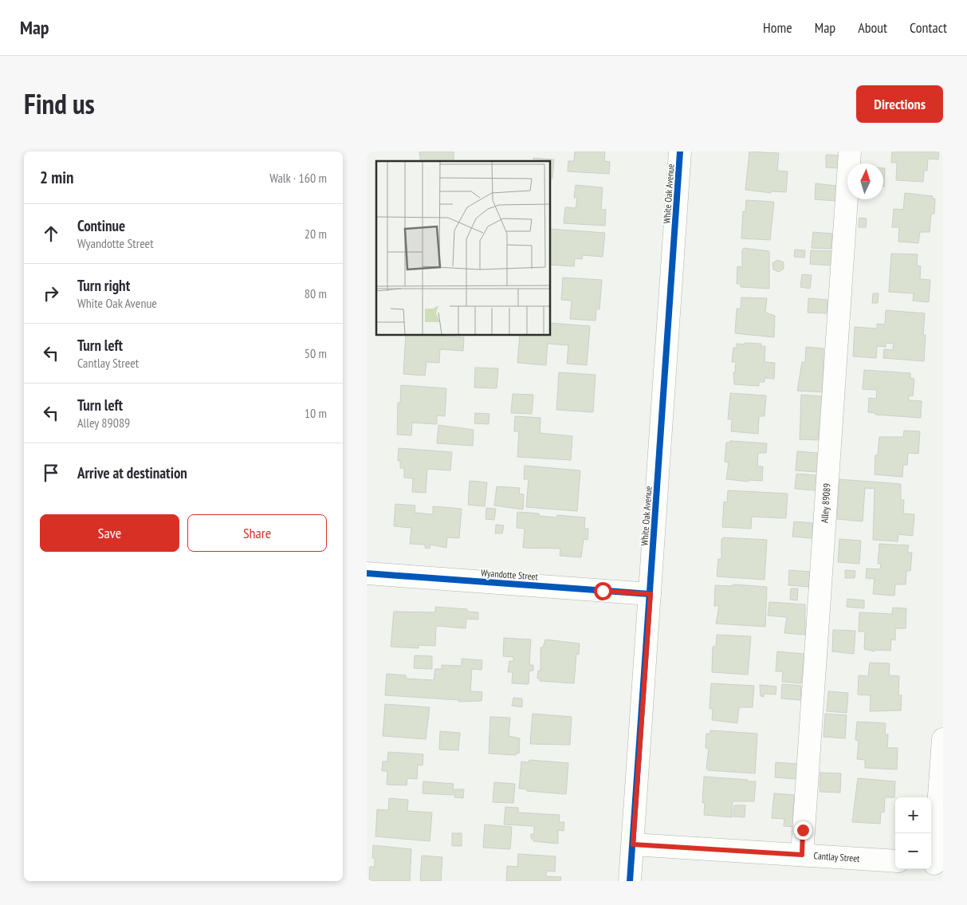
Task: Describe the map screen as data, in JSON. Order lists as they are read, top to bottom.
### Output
{
  "streets": {
    "main road": [
      "White Oak Avenue",
      "Alley 89089",
      "Wyandotte Street",
      "Cantlay Street"
    ]
  },
  "crossings": [
    ["White Oak Avenue", "Wyandotte Street"],
    ["White Oak Avenue", "Cantlay Street"],
    ["Alley 89089", "Cantlay Street"]
  ],
  "north": "top",
  "page": {
    "header": "Map",
    "nav": [
      "Home",
      "Map",
      "About",
      "Contact"
    ],
    "title": "Find us",
    "buttons": [
      "Directions",
      ["Save", "Share"]
    ],
    "heading": ["2 min", "Walk · 160 m"],
    "list": [
      ["Continue", "Wyandotte Street", "20 m"],
      ["Turn right", "White Oak Avenue", "80 m"],
      ["Turn left", "Cantlay Street", "50 m"],
      ["Turn left", "Alley 89089", "10 m"],
      "Arrive at destination"
    ],
    "map_buttons": ["+", "−"]
  }
}
